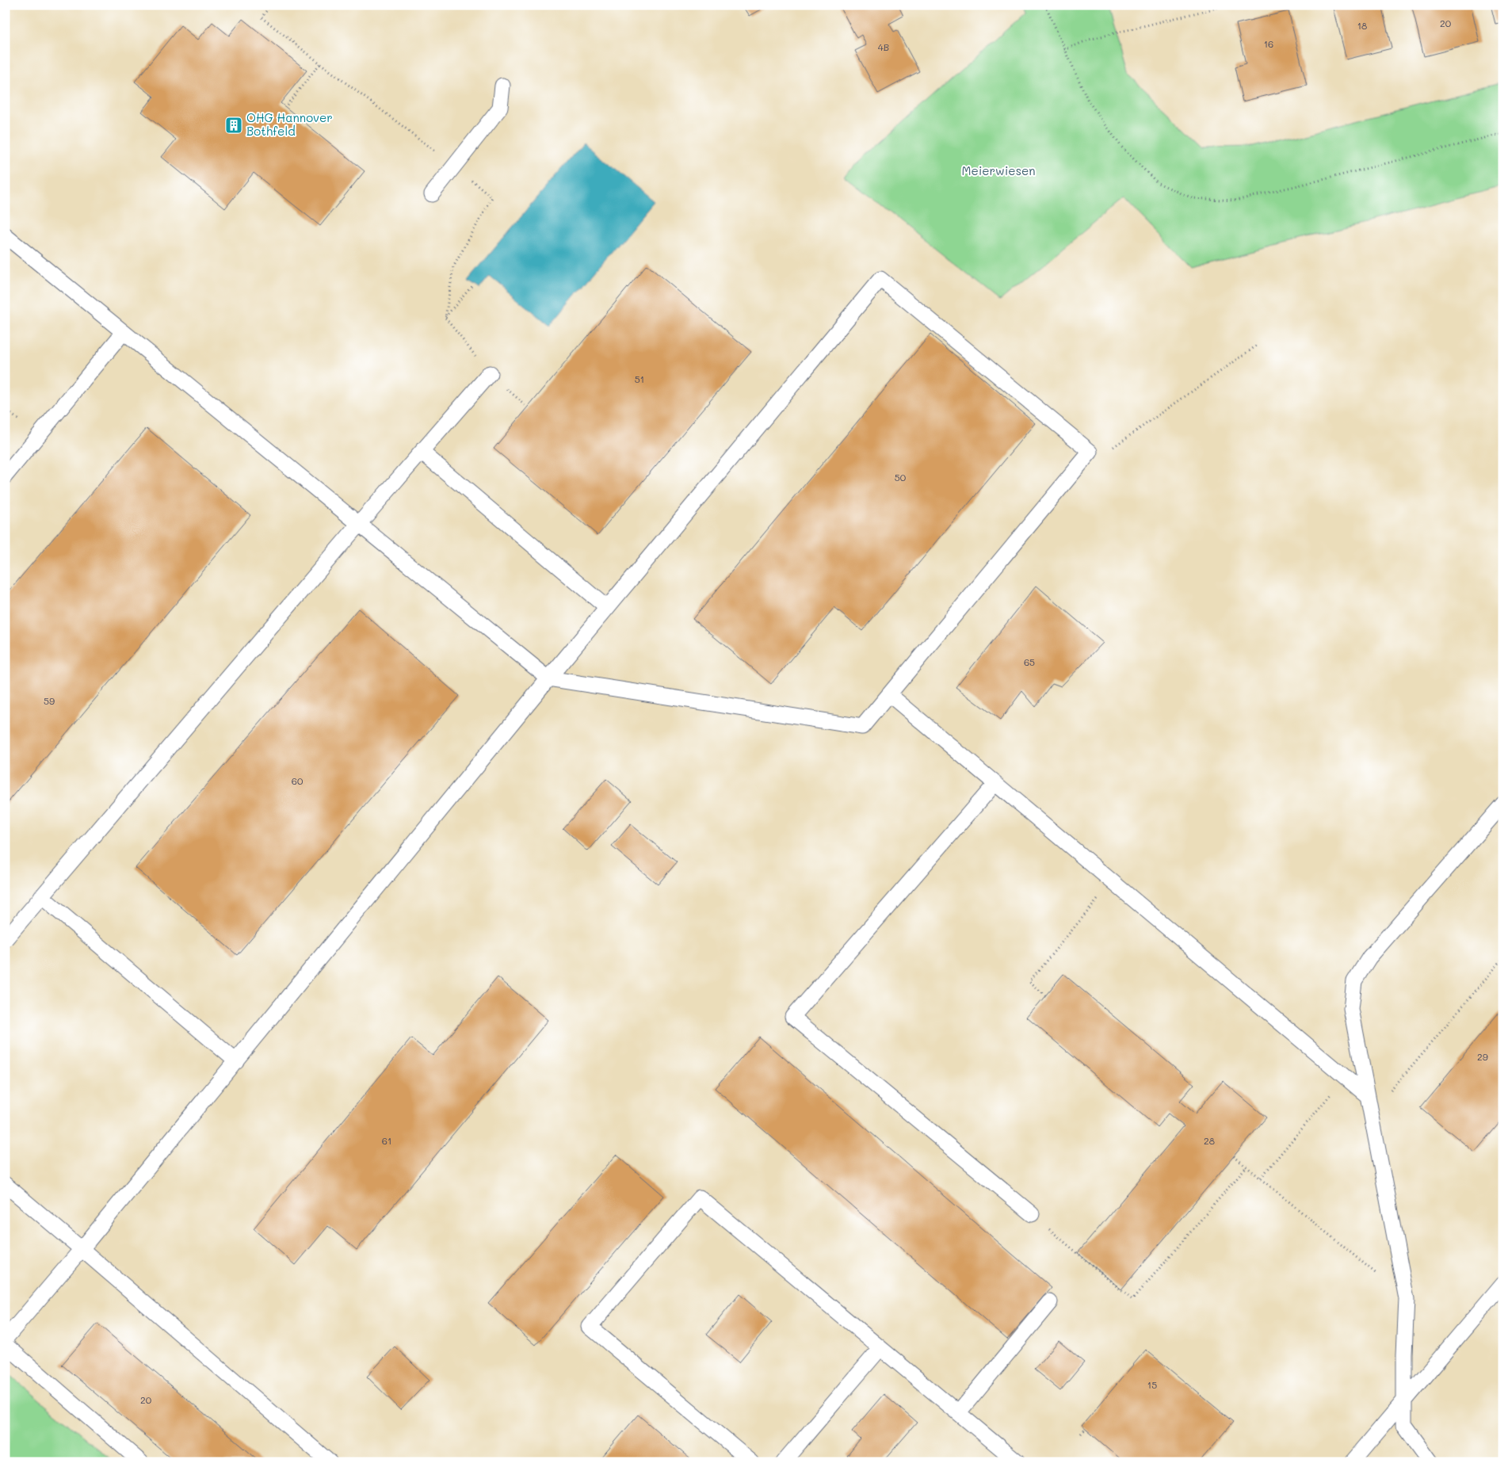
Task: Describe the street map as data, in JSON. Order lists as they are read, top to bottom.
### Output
{
  "parks": ["Meierwiesen"],
  "places": {
    "building": ["OHG Hannover Bothfeld"]
  },
  "house_numbers": [
    "20",
    "18",
    "16",
    "4B",
    "51",
    "50",
    "65",
    "59",
    "60",
    "29",
    "61",
    "28",
    "15",
    "20"
  ]
}
